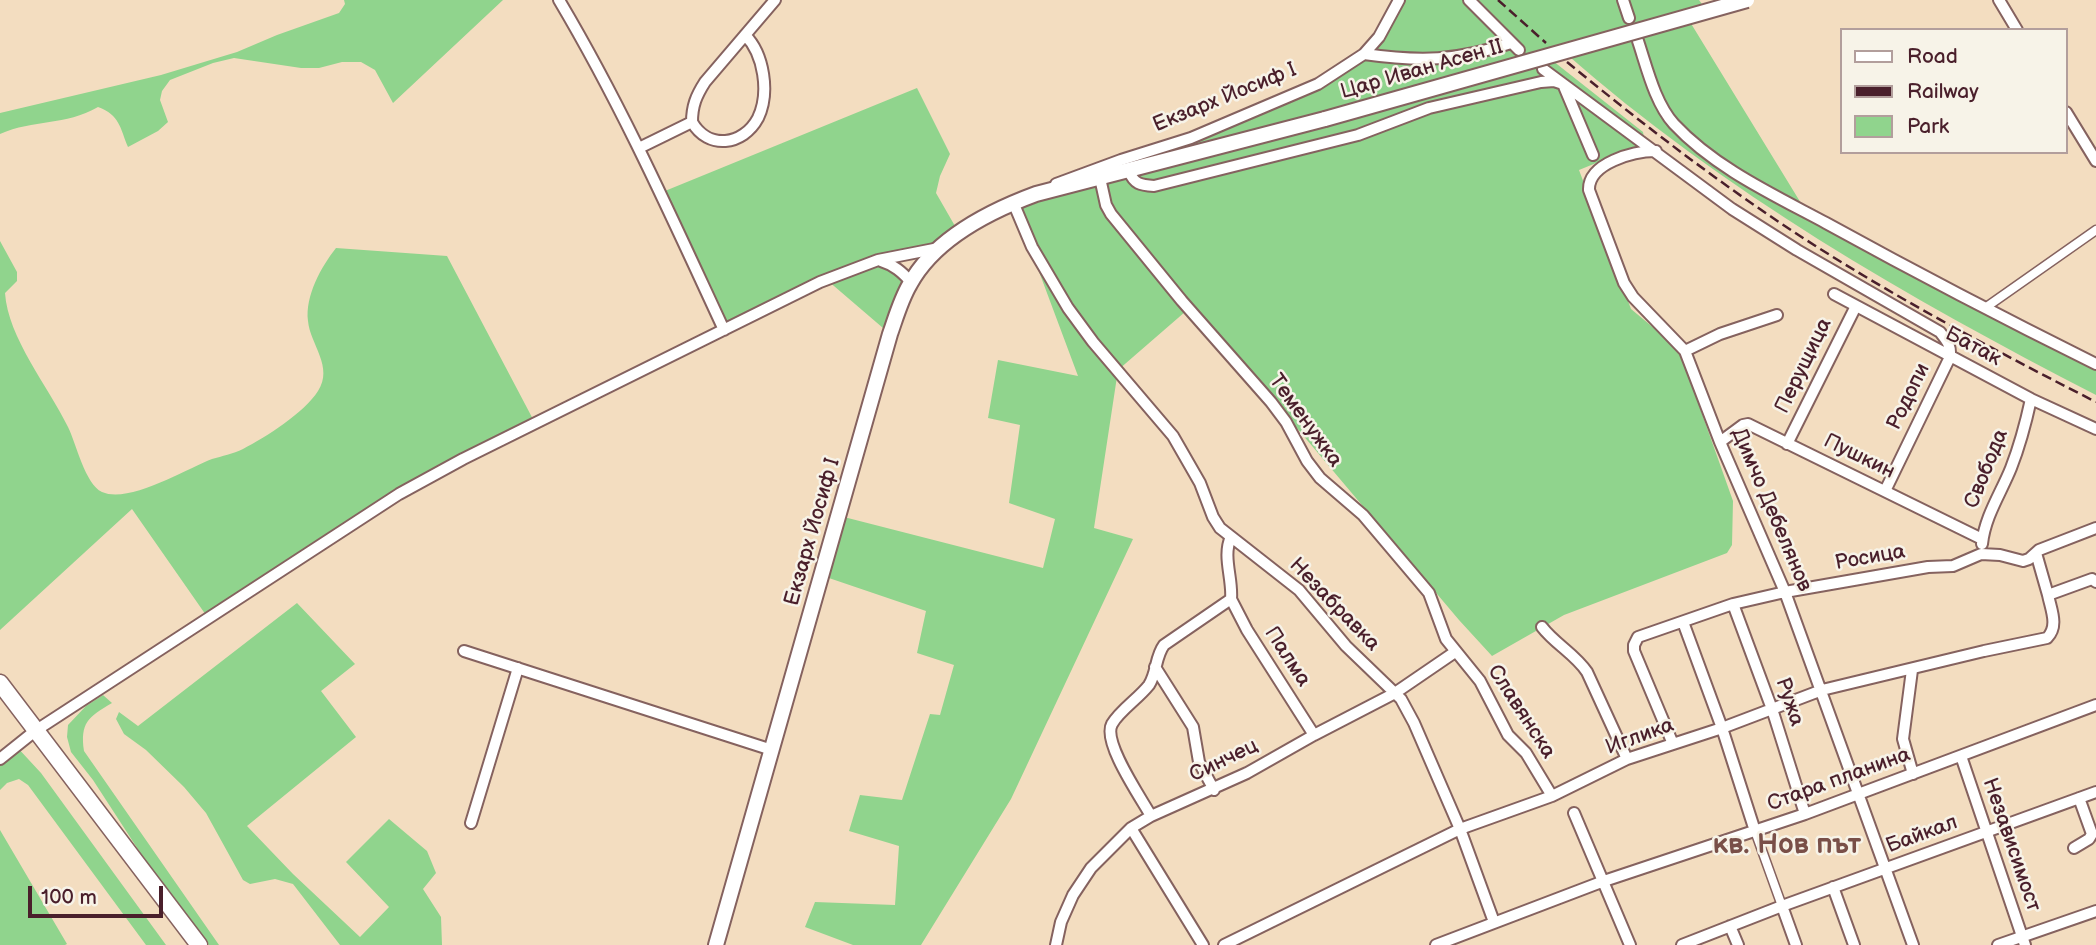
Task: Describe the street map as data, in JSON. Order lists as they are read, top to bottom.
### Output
{
  "streets": {
    "main road": ["Цар Иван Асен II", "Екзарх Йосиф I"],
    "street": [
      "Батак",
      "Перущица",
      "Родопи",
      "Теменужка",
      "Пушкин",
      "Свобода",
      "Димчо Дебелянов",
      "Росица",
      "Незабравка",
      "Палма",
      "Ружа",
      "Славянска",
      "Иглика",
      "Синчец",
      "Стара планина",
      "Байкал",
      "Независимост"
    ]
  },
  "crossings": [
    ["Цар Иван Асен II", "Екзарх Йосиф I"],
    ["Цар Иван Асен II", "Теменужка"],
    ["Екзарх Йосиф I", "Теменужка"],
    ["Екзарх Йосиф I", "Незабравка"],
    ["Батак", "Перущица"],
    ["Батак", "Родопи"],
    ["Батак", "Свобода"],
    ["Перущица", "Пушкин"],
    ["Родопи", "Пушкин"],
    ["Теменужка", "Славянска"],
    ["Теменужка", "Синчец"],
    ["Пушкин", "Свобода"],
    ["Пушкин", "Димчо Дебелянов"],
    ["Свобода", "Росица"],
    ["Димчо Дебелянов", "Росица"],
    ["Димчо Дебелянов", "Иглика"],
    ["Димчо Дебелянов", "Стара планина"],
    ["Димчо Дебелянов", "Байкал"],
    ["Росица", "Ружа"],
    ["Росица", "Иглика"],
    ["Незабравка", "Иглика"],
    ["Незабравка", "Синчец"],
    ["Незабравка", "Стара планина"],
    ["Палма", "Синчец"],
    ["Ружа", "Иглика"],
    ["Ружа", "Стара планина"],
    ["Славянска", "Иглика"],
    ["Славянска", "Синчец"],
    ["Стара планина", "Независимост"],
    ["Байкал", "Независимост"]
  ],
  "districts": ["кв. Нов път"],
  "legend": ["Road", "Railway", "Park"],
  "scale_bar": "100 m"
}
